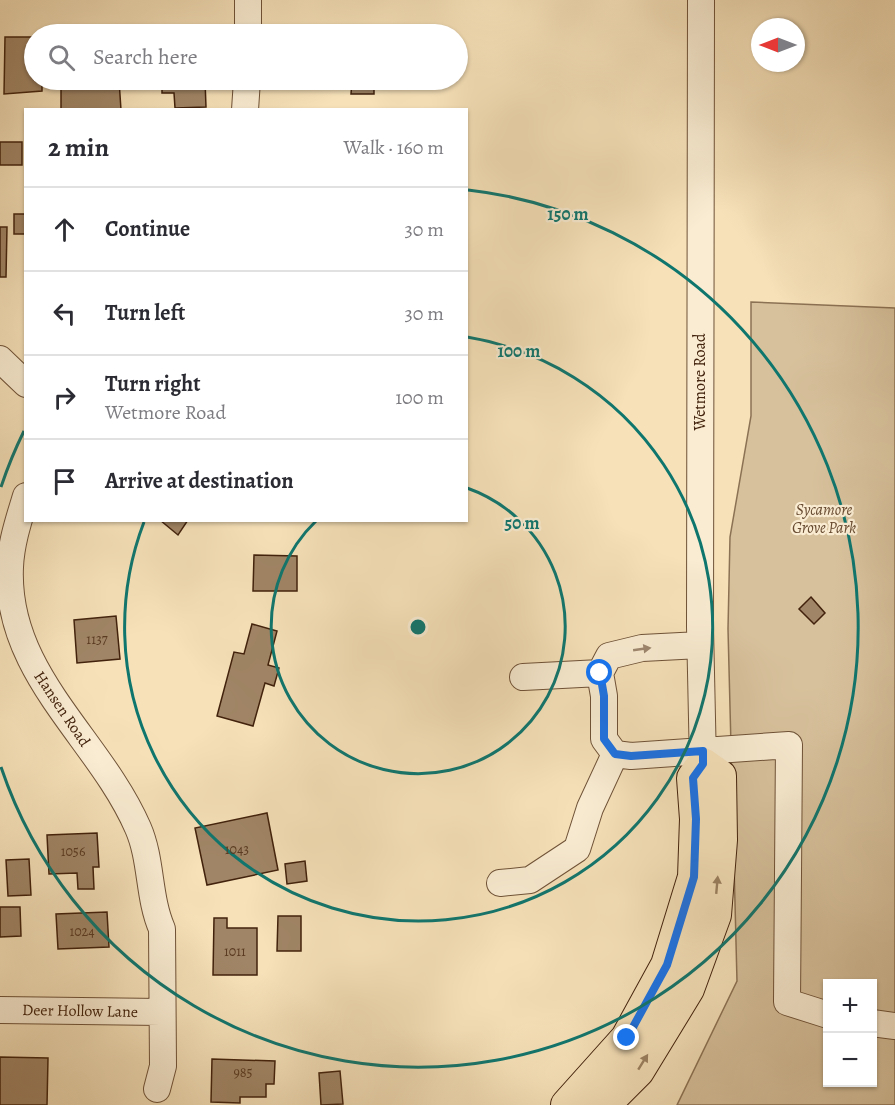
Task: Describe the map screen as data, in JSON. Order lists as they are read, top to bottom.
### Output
{
  "streets": {
    "main road": ["Wetmore Road"],
    "street": ["Hansen Road", "Deer Hollow Lane"]
  },
  "crossings": [
    ["Hansen Road", "Deer Hollow Lane"]
  ],
  "parks": ["Sycamore Grove Park"],
  "house_numbers": [
    "1137",
    "1043",
    "1056",
    "1024",
    "1011",
    "985"
  ],
  "north": "left",
  "page": {
    "search": "Search here",
    "heading": ["2 min", "Walk · 160 m"],
    "list": [
      ["Continue", "30 m"],
      ["Turn left", "30 m"],
      ["Turn right", "Wetmore Road", "100 m"],
      "Arrive at destination"
    ],
    "map_buttons": ["+", "−"]
  },
  "rings": ["150 m", "100 m", "50 m"]
}
